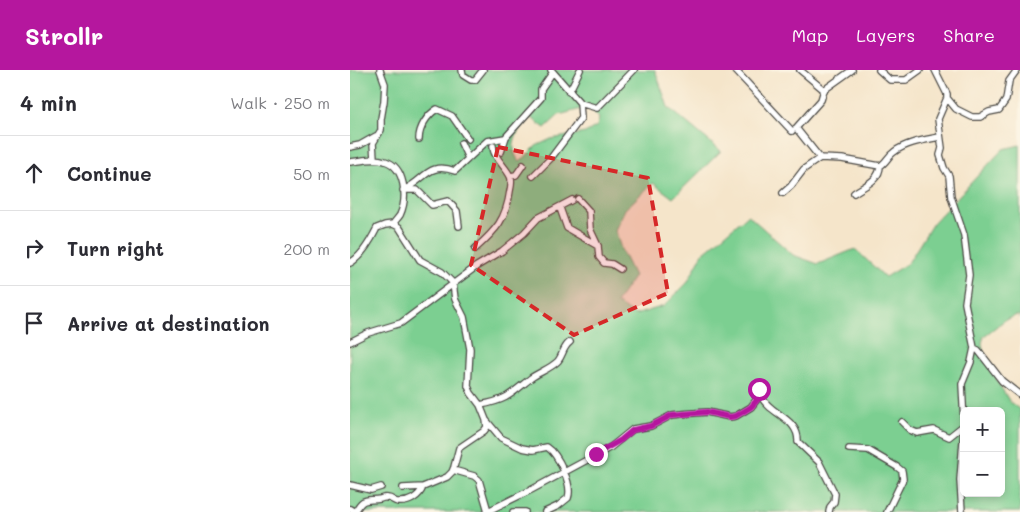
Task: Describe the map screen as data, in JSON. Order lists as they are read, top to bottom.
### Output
{
  "page": {
    "header": "Strollr",
    "nav": ["Map", "Layers", "Share"],
    "heading": ["4 min", "Walk · 250 m"],
    "list": [
      ["Continue", "50 m"],
      ["Turn right", "200 m"],
      "Arrive at destination"
    ],
    "map_buttons": ["+", "−"]
  }
}
